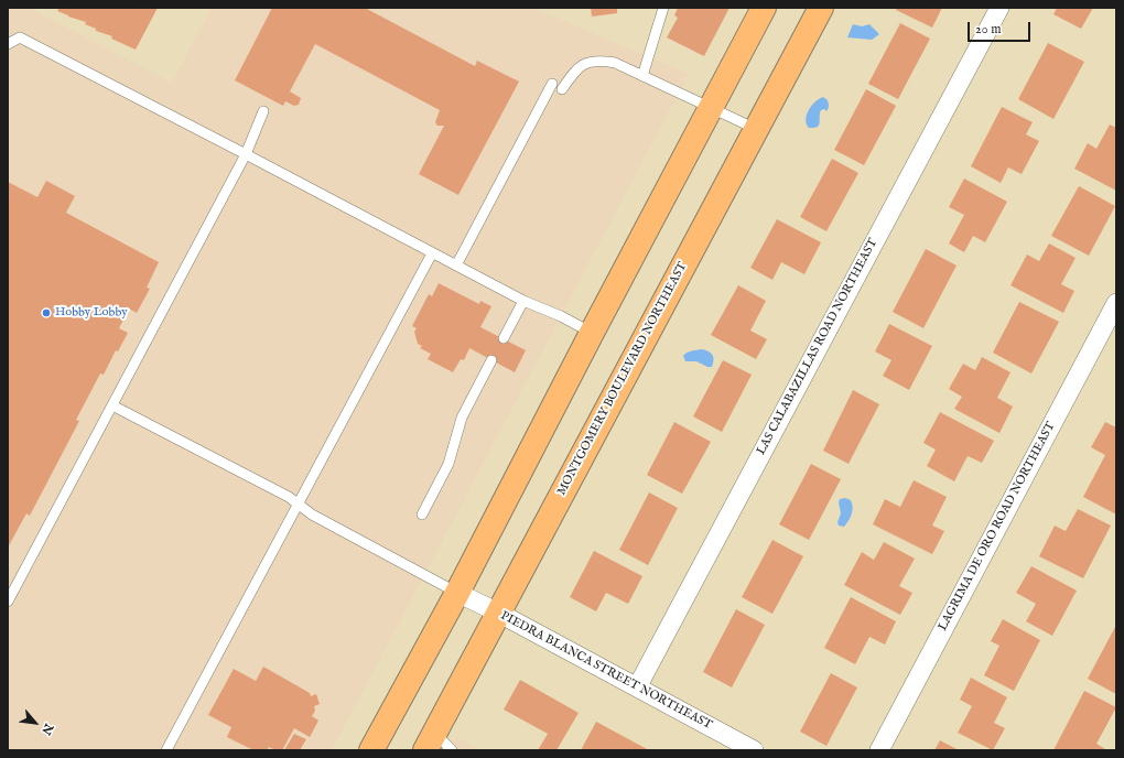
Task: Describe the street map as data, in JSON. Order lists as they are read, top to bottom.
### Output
{
  "streets": {
    "main road": ["MONTGOMERY BOULEVARD NORTHEAST"],
    "street": ["LAS CALABAZILLAS ROAD NORTHEAST", "LAGRIMA DE ORO ROAD NORTHEAST", "PIEDRA BLANCA STREET NORTHEAST"]
  },
  "crossings": [
    ["LAS CALABAZILLAS ROAD NORTHEAST", "PIEDRA BLANCA STREET NORTHEAST"],
    ["MONTGOMERY BOULEVARD NORTHEAST", "PIEDRA BLANCA STREET NORTHEAST"]
  ],
  "places": ["Hobby Lobby"],
  "scale_bar": "20 m",
  "north": "bottom right"
}
